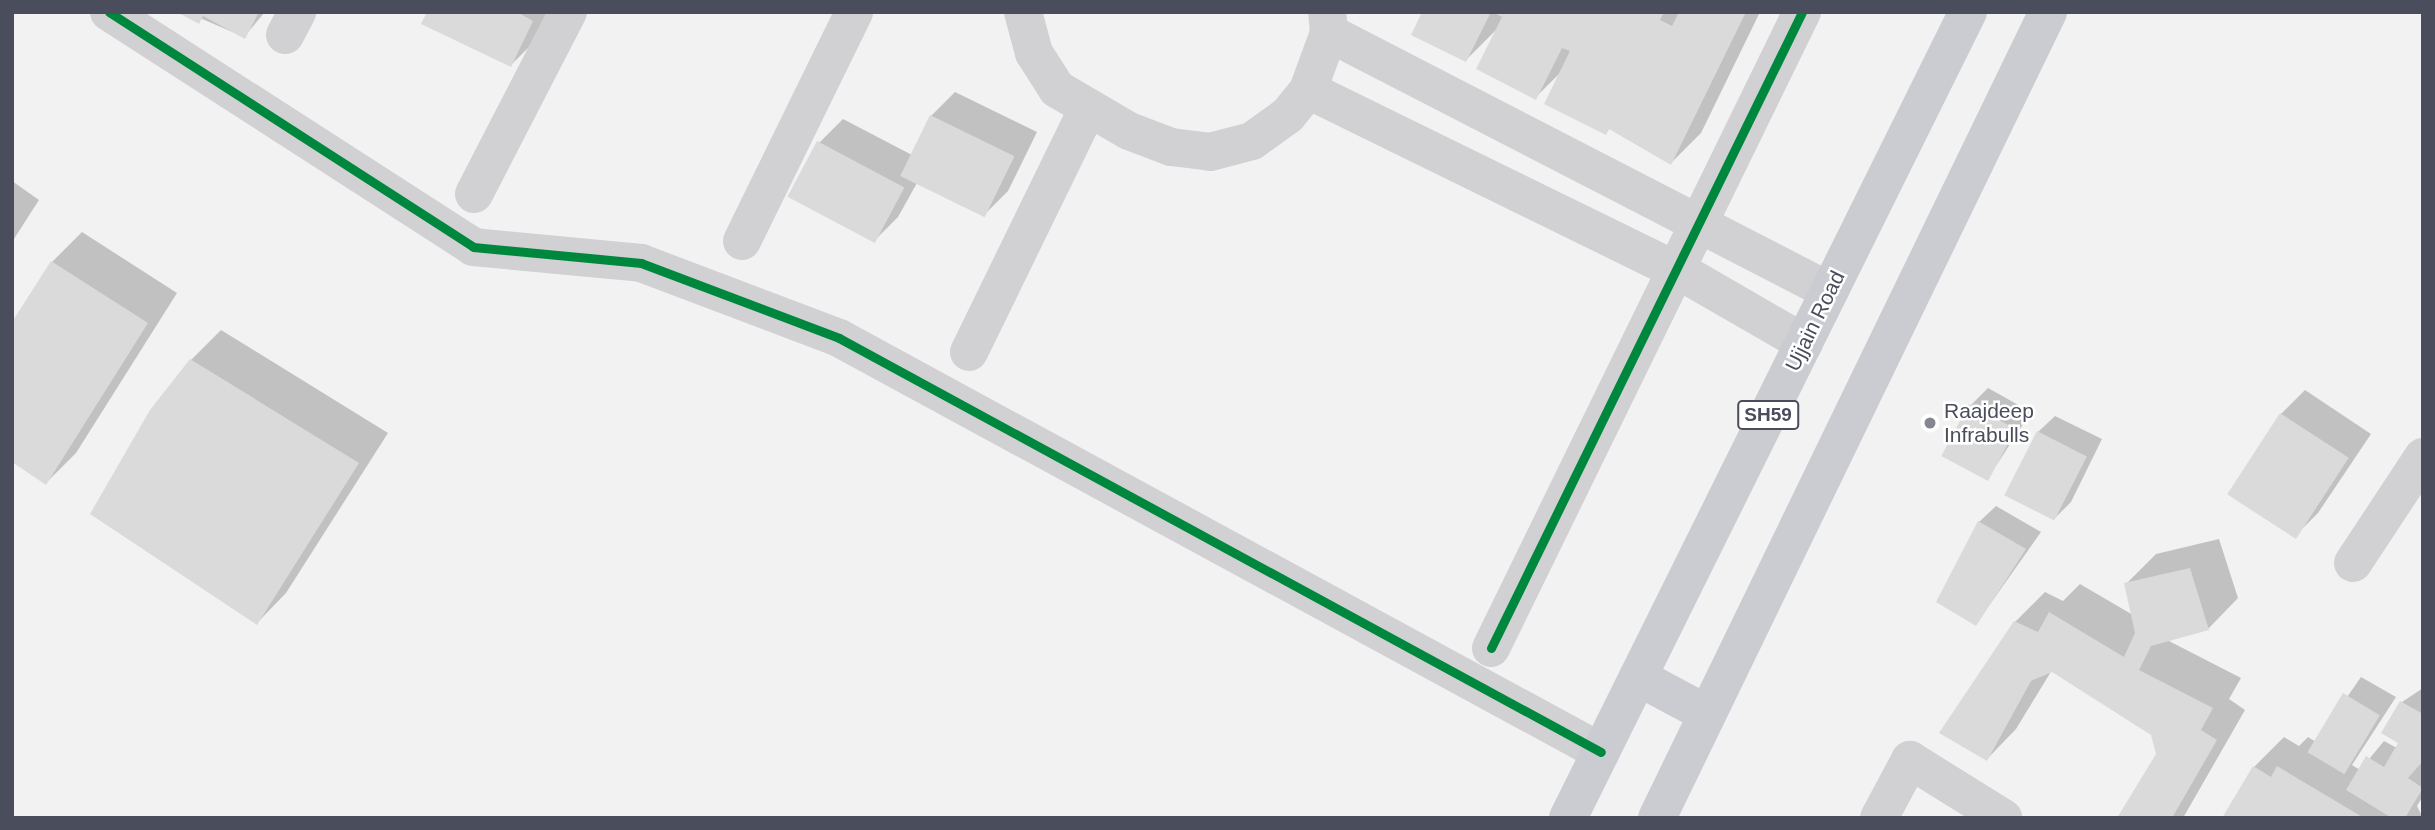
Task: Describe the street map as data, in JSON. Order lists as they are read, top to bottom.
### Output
{
  "streets": {
    "main road": ["Ujjain Road", "SH59"]
  },
  "places": ["Raajdeep Infrabulls"]
}
